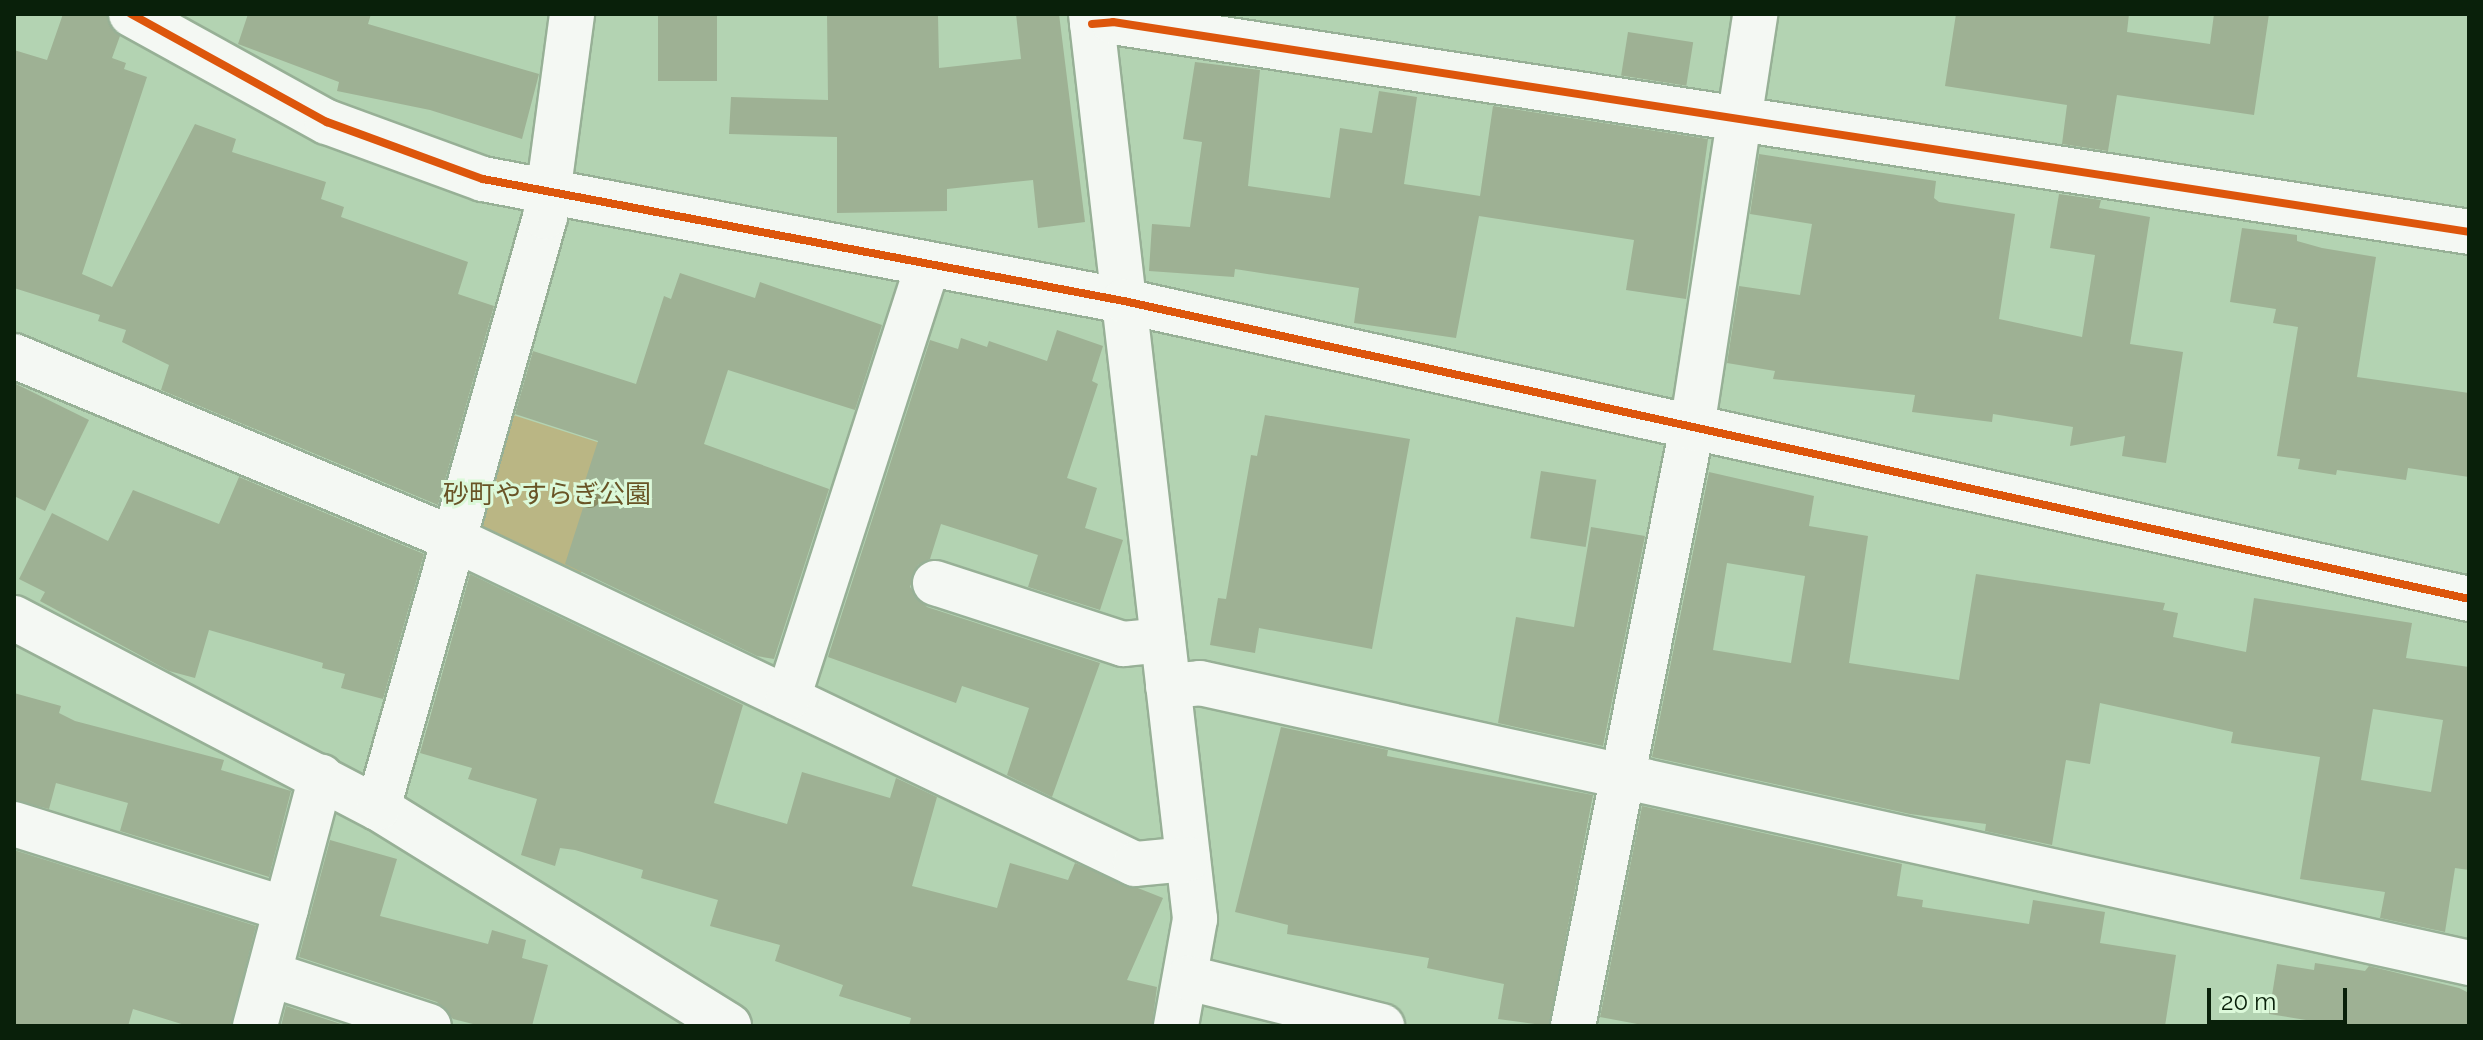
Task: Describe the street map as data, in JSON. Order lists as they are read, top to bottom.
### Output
{
  "parks": ["砂町やすらぎ公園"],
  "scale_bar": "20 m"
}
